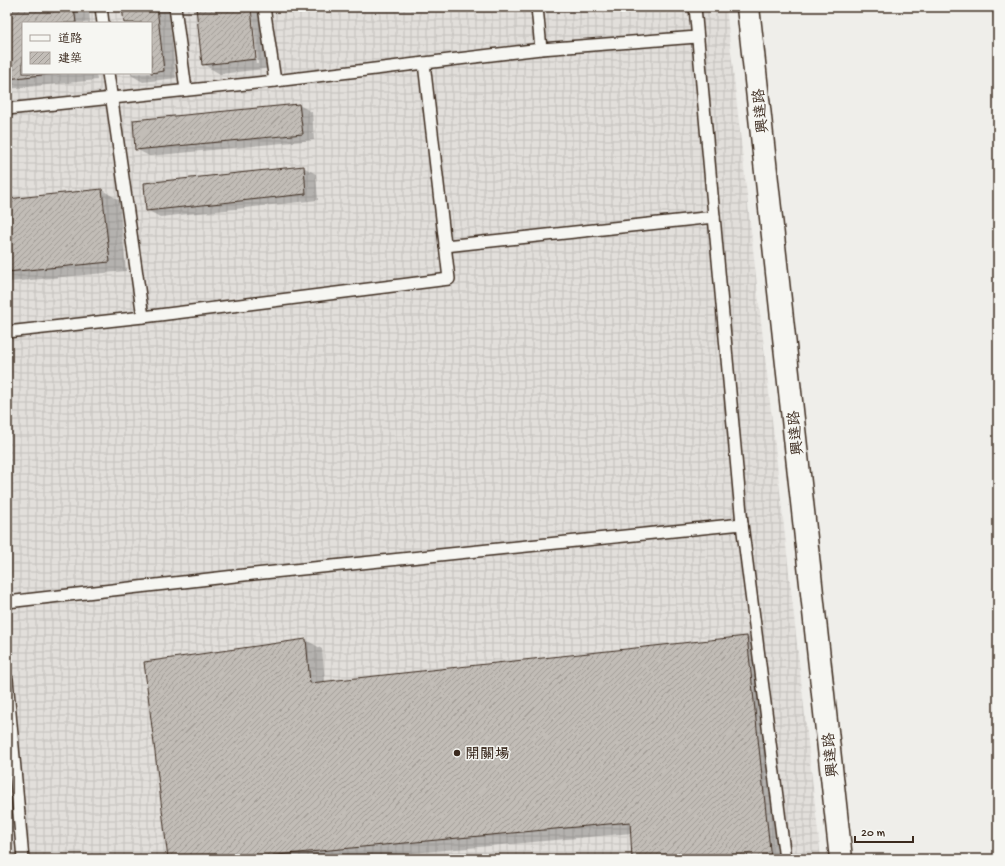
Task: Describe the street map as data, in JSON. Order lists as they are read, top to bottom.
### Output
{
  "streets": {
    "street": ["興達路"]
  },
  "places": ["開關場"],
  "legend": ["道路", "建築"],
  "scale_bar": "20 m"
}
